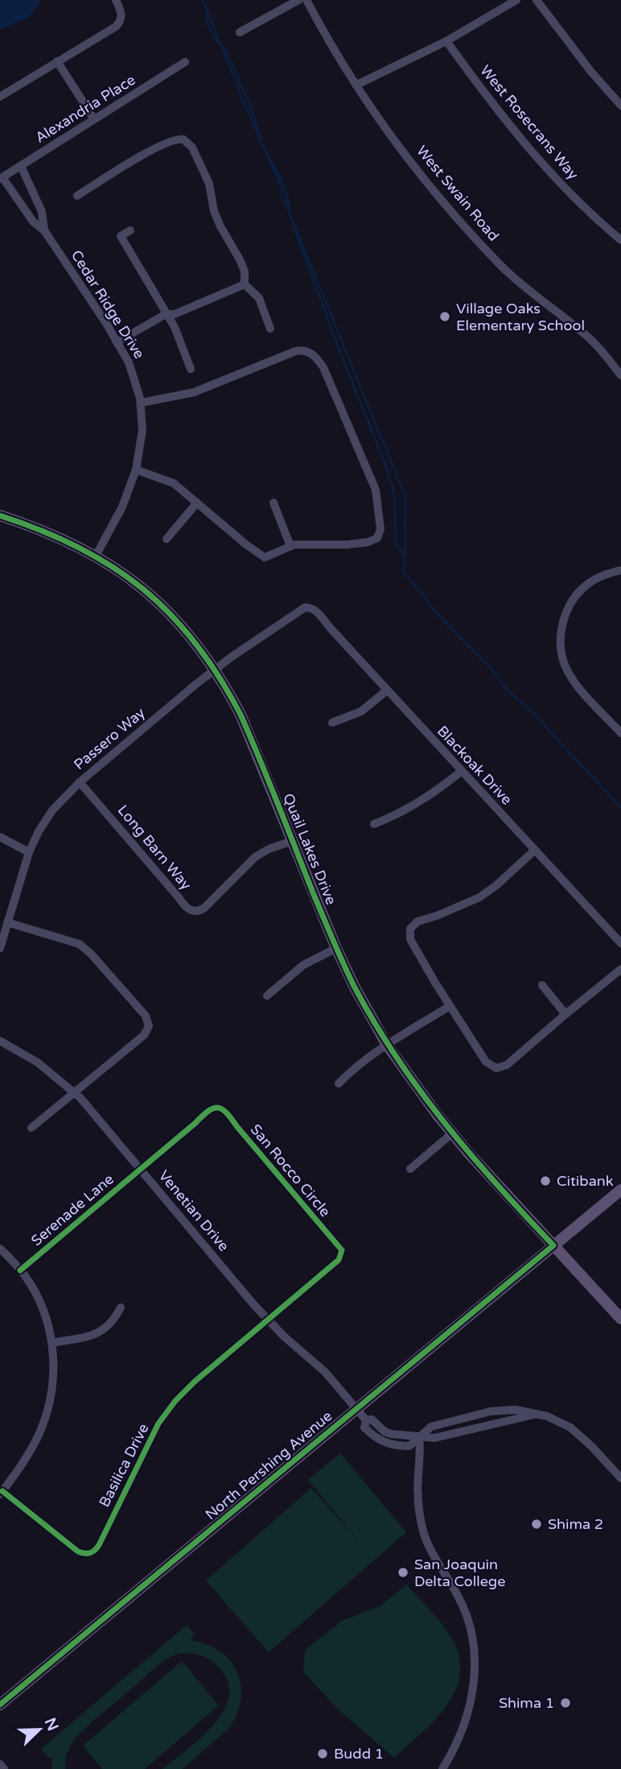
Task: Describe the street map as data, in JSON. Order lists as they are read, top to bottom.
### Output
{
  "streets": {
    "main road": ["Quail Lakes Drive", "North Pershing Avenue"],
    "street": [
      "Alexandria Place",
      "West Rosecrans Way",
      "West Swain Road",
      "Cedar Ridge Drive",
      "Passero Way",
      "Blackoak Drive",
      "Long Barn Way",
      "San Rocco Circle",
      "Serenade Lane",
      "Venetian Drive",
      "Basilica Drive"
    ]
  },
  "crossings": [
    ["Alexandria Place", "Cedar Ridge Drive"],
    ["Cedar Ridge Drive", "Quail Lakes Drive"],
    ["Passero Way", "Blackoak Drive"],
    ["Passero Way", "Long Barn Way"],
    ["Passero Way", "Quail Lakes Drive"],
    ["Long Barn Way", "Quail Lakes Drive"],
    ["Quail Lakes Drive", "North Pershing Avenue"],
    ["San Rocco Circle", "Serenade Lane"],
    ["San Rocco Circle", "Venetian Drive"],
    ["San Rocco Circle", "Basilica Drive"],
    ["Serenade Lane", "Venetian Drive"],
    ["Venetian Drive", "Basilica Drive"],
    ["Venetian Drive", "North Pershing Avenue"]
  ],
  "places": [
    "Village Oaks Elementary School",
    "Citibank",
    "Shima 2",
    "San Joaquin Delta College",
    "Shima 1",
    "Budd 1"
  ],
  "north": "top right"
}
